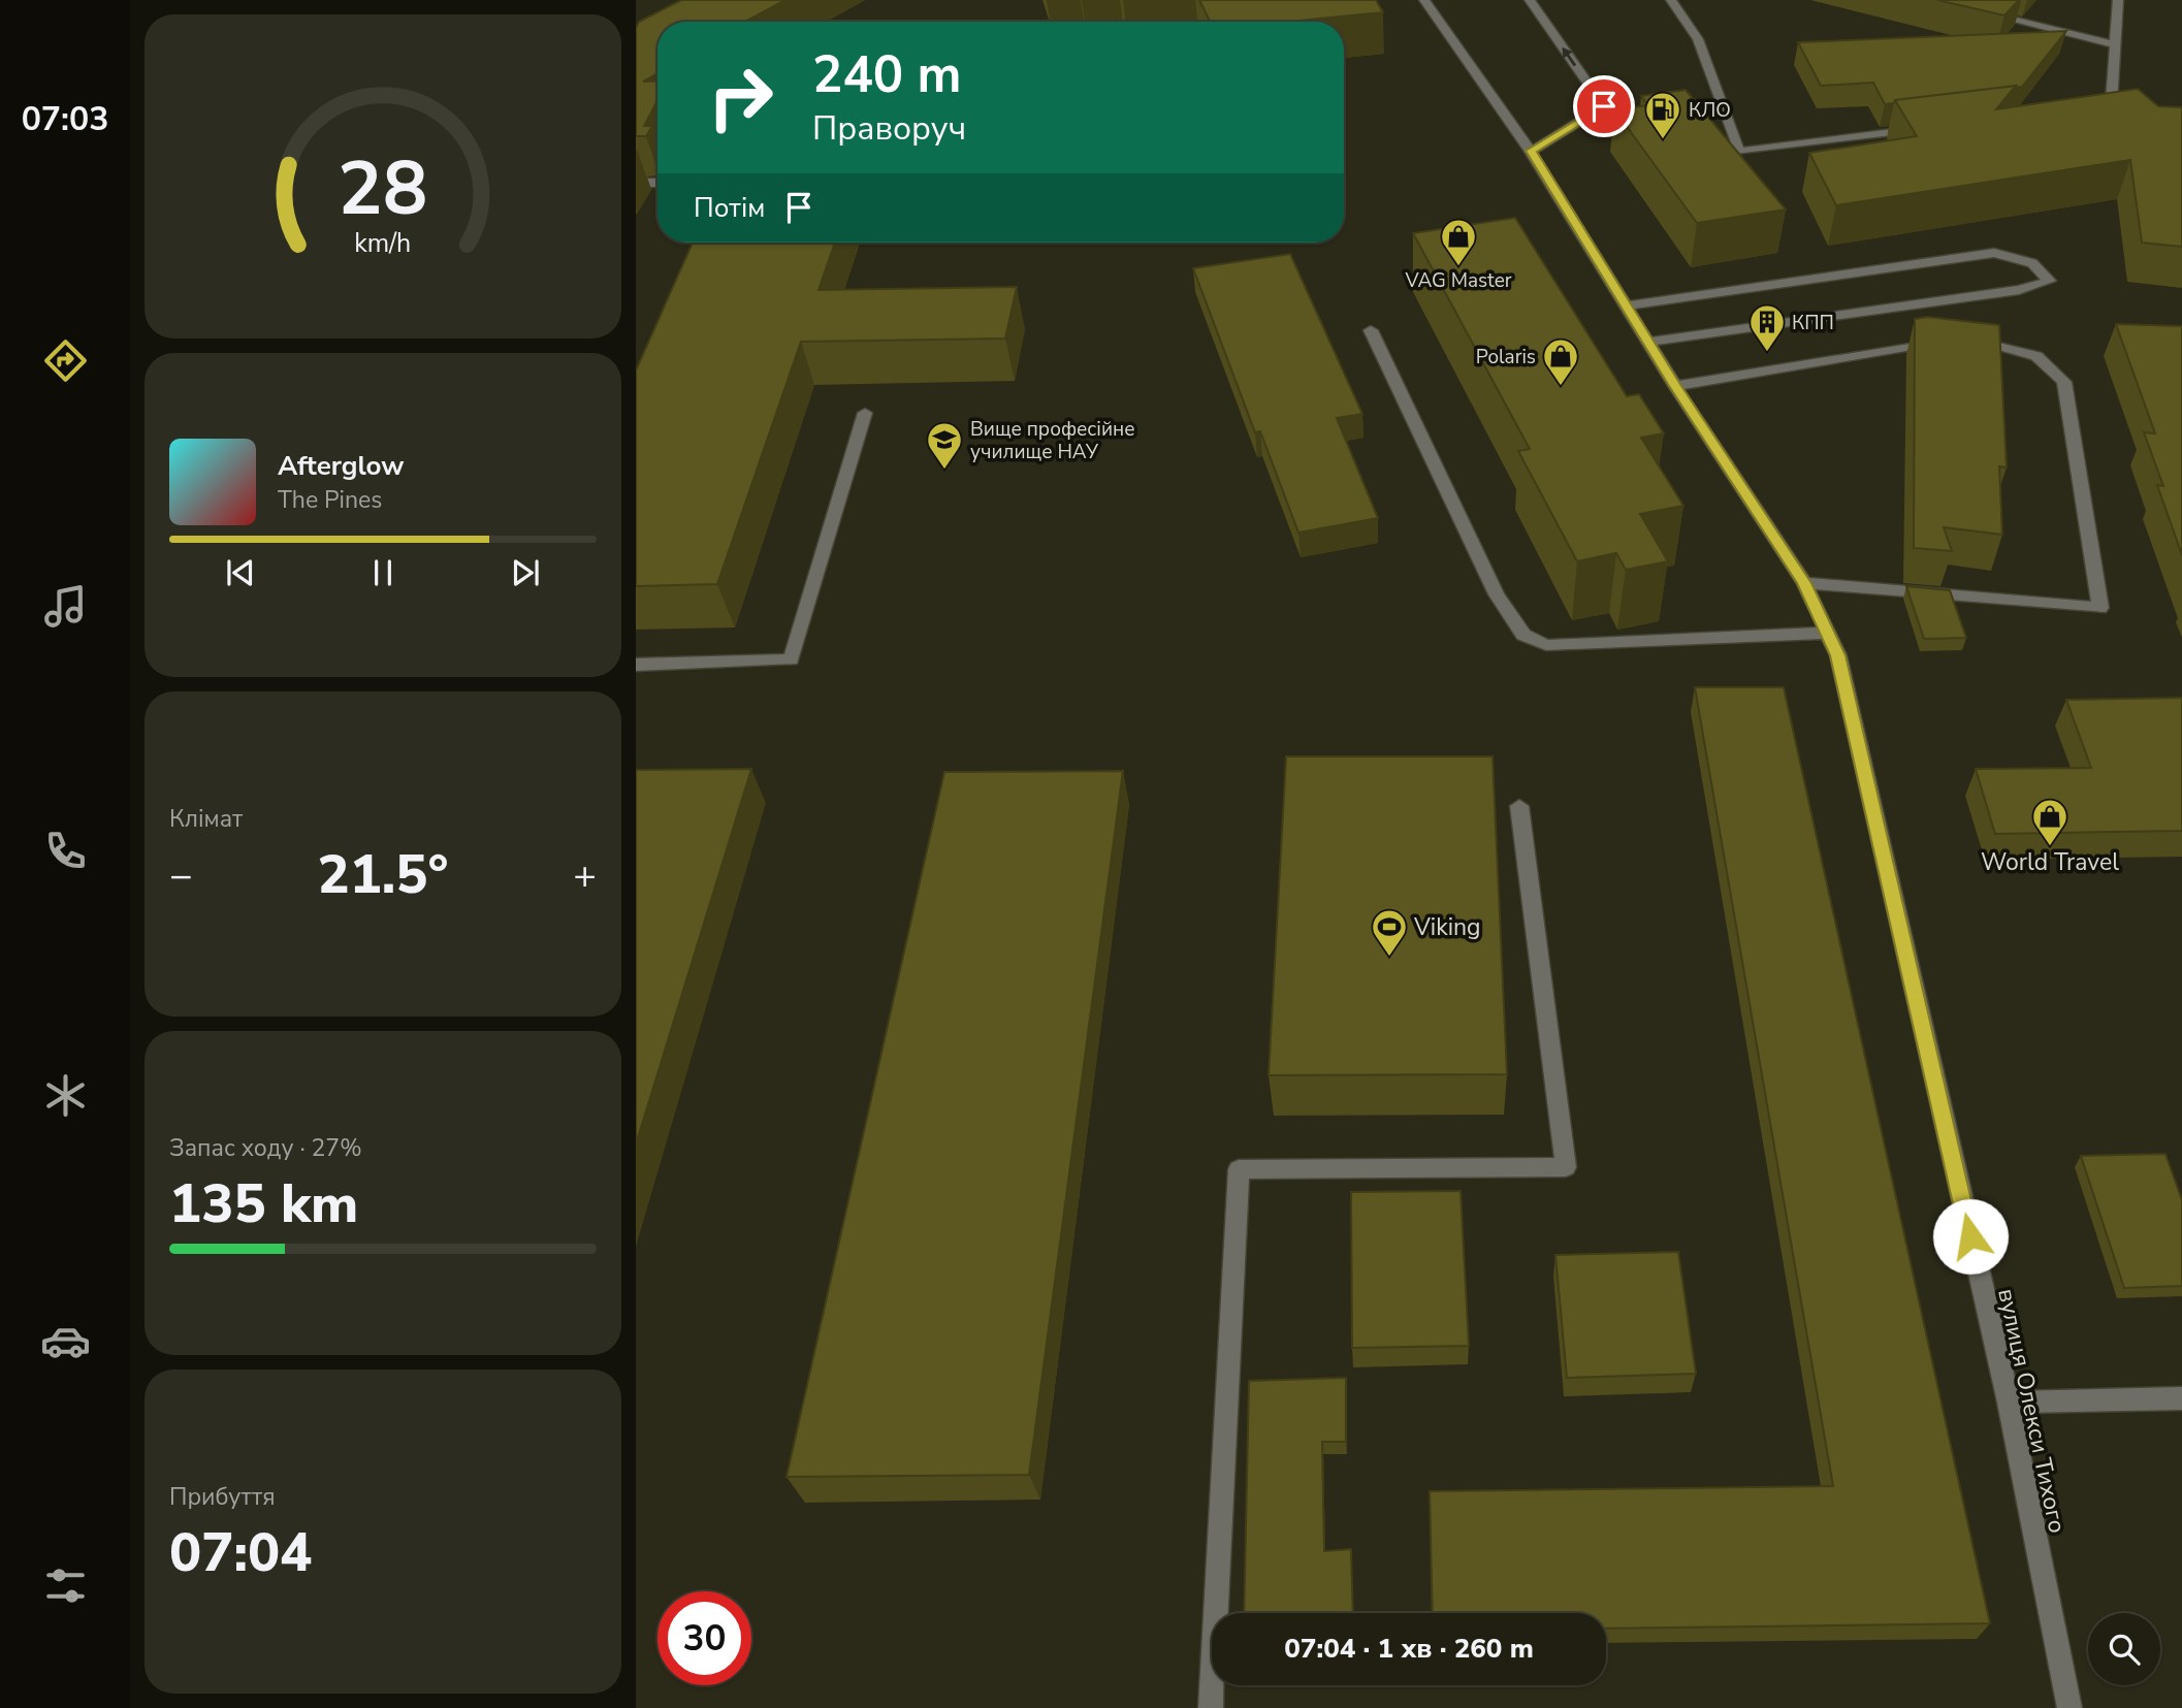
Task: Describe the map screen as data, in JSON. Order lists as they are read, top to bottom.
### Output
{
  "streets": {
    "street": ["вулиця Олекси Тихого"]
  },
  "places": {
    "fuel station": ["КЛО"],
    "shop": ["VAG Master", "Polaris", "World Travel"],
    "building": ["КПП"],
    "school or university": ["Вище професійне училище НАУ"],
    "sports": ["Viking"]
  },
  "page": {
    "tabs": "07:03",
    "turn": ["240 m", "Праворуч"],
    "then": "Потім",
    "song": ["Afterglow", "The Pines"],
    "tile": [
      "Клімат",
      ["Запас ходу · 27%", "135 km"],
      ["Прибуття", "07:04"]
    ],
    "heat": ["−", "21.5°", "+"],
    "limit": "30",
    "trip": "07:04 · 1 хв · 260 m",
    "gauge": ["28", "km/h"]
  }
}
